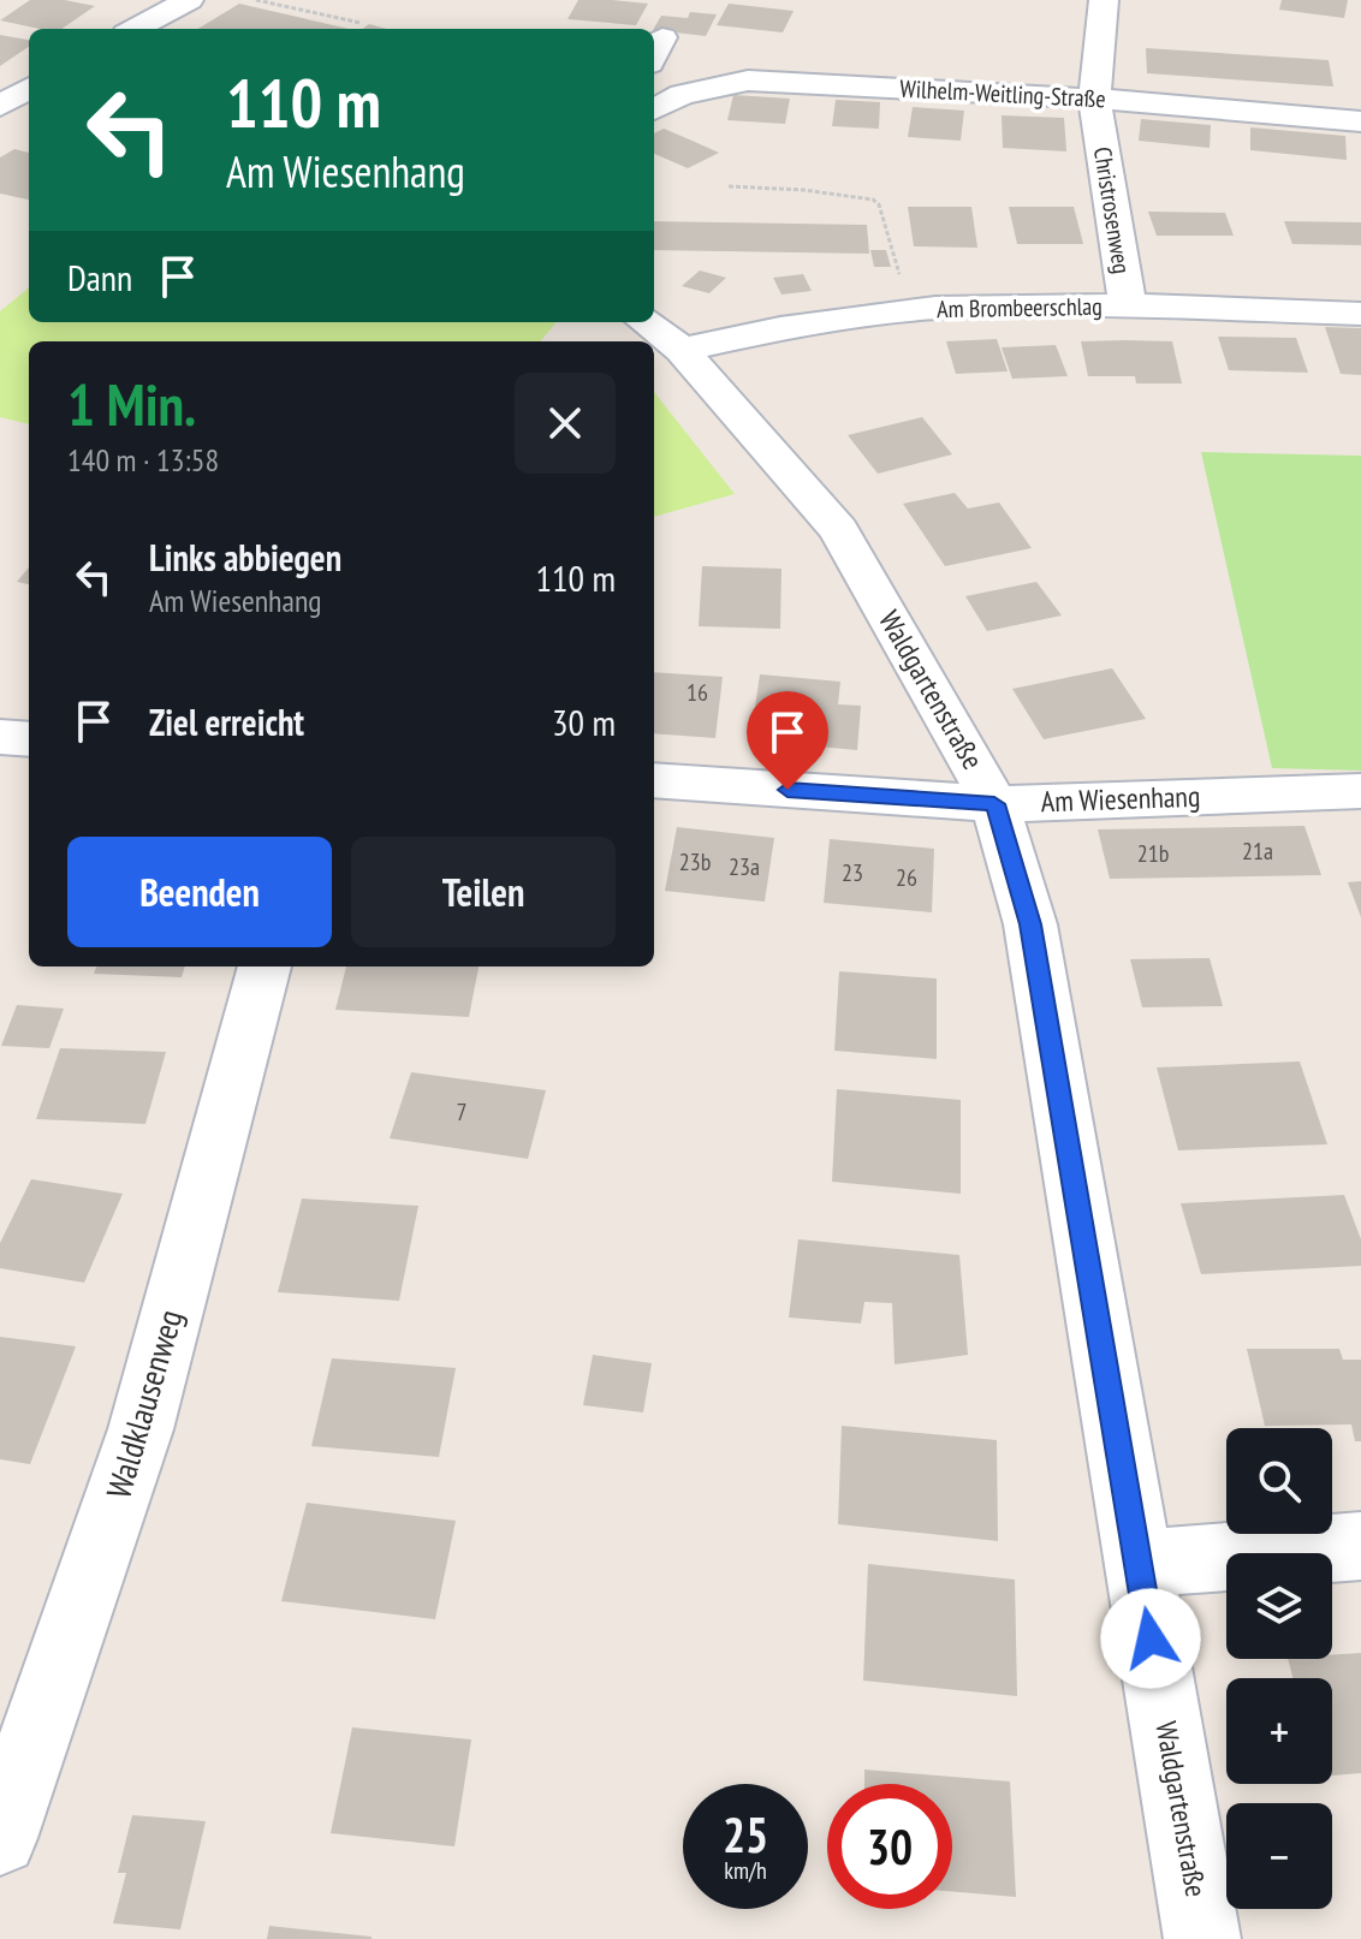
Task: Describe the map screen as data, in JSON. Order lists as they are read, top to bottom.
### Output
{
  "streets": {
    "street": [
      "Wilhelm-Weitling-Straße",
      "Christrosenweg",
      "Am Brombeerschlag",
      "Waldgartenstraße",
      "Am Wiesenhang",
      "Waldklausenweg"
    ]
  },
  "crossings": [
    ["Wilhelm-Weitling-Straße", "Christrosenweg"],
    ["Christrosenweg", "Am Brombeerschlag"],
    ["Am Brombeerschlag", "Waldgartenstraße"],
    ["Waldgartenstraße", "Am Wiesenhang"]
  ],
  "house_numbers": [
    "16",
    "21a",
    "21b",
    "23b",
    "23a",
    "23",
    "26",
    "7"
  ],
  "page": {
    "turn": ["110 m", "Am Wiesenhang"],
    "then": "Dann",
    "heading": ["1 Min.", "140 m · 13:58"],
    "list": [
      {
        "name": "Links abbiegen",
        "note": "Am Wiesenhang",
        "value": "110 m"
      },
      {
        "name": "Ziel erreicht",
        "value": "30 m"
      }
    ],
    "buttons": ["Beenden", "Teilen"],
    "map_buttons": ["+", "−"],
    "speed": "25 km/h",
    "limit": "30"
  }
}
